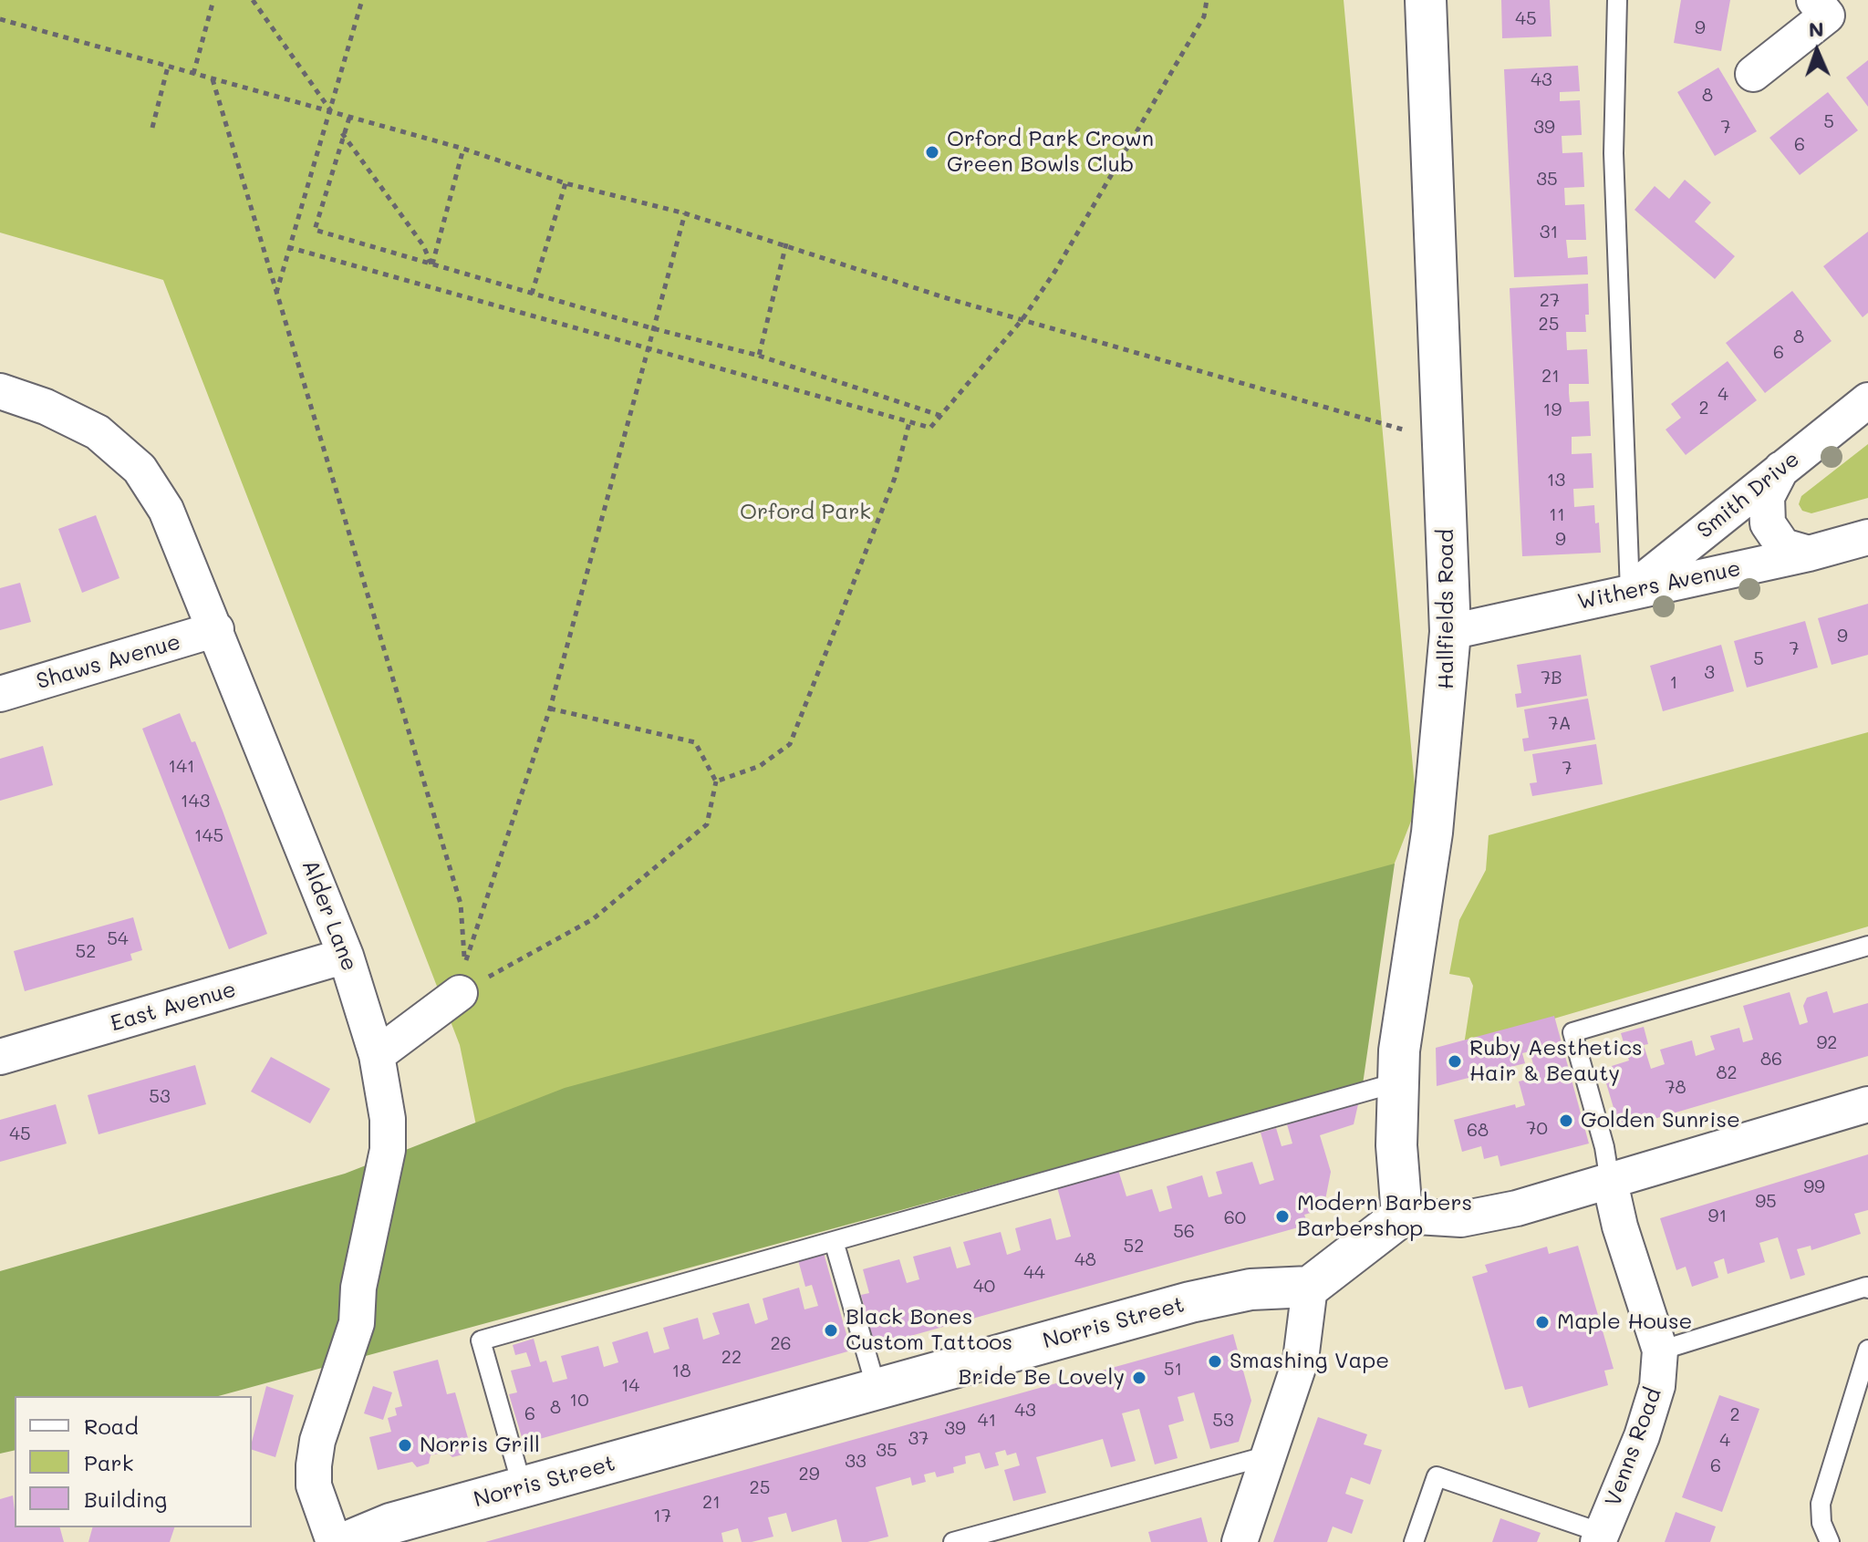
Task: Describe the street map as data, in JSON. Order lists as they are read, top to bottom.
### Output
{
  "streets": {
    "street": [
      "Smith Drive",
      "Withers Avenue",
      "Hallfields Road",
      "Shaws Avenue",
      "Alder Lane",
      "East Avenue",
      "Norris Street",
      "Venns Road"
    ]
  },
  "crossings": [
    ["Smith Drive", "Withers Avenue"],
    ["Withers Avenue", "Hallfields Road"],
    ["Shaws Avenue", "Alder Lane"],
    ["Alder Lane", "East Avenue"]
  ],
  "parks": ["Orford Park"],
  "places": [
    "Orford Park Crown Green Bowls Club",
    "Ruby Aesthetics Hair & Beauty",
    "Golden Sunrise",
    "Modern Barbers Barbershop",
    "Maple House",
    "Black Bones Custom Tattoos",
    "Smashing Vape",
    "Bride Be Lovely",
    "Norris Grill"
  ],
  "house_numbers": [
    "45",
    "9",
    "43",
    "8",
    "5",
    "39",
    "7",
    "6",
    "35",
    "31",
    "27",
    "25",
    "8",
    "6",
    "21",
    "4",
    "2",
    "19",
    "13",
    "11",
    "9",
    "9",
    "7",
    "5",
    "3",
    "7B",
    "1",
    "7A",
    "141",
    "7",
    "143",
    "145",
    "54",
    "52",
    "92",
    "86",
    "82",
    "78",
    "53",
    "70",
    "68",
    "45",
    "99",
    "95",
    "91",
    "60",
    "56",
    "52",
    "48",
    "44",
    "40",
    "26",
    "22",
    "51",
    "18",
    "14",
    "10",
    "8",
    "43",
    "6",
    "2",
    "41",
    "53",
    "39",
    "37",
    "4",
    "35",
    "33",
    "6",
    "29",
    "25",
    "21",
    "17"
  ],
  "legend": ["Road", "Park", "Building"],
  "north": "top"
}
